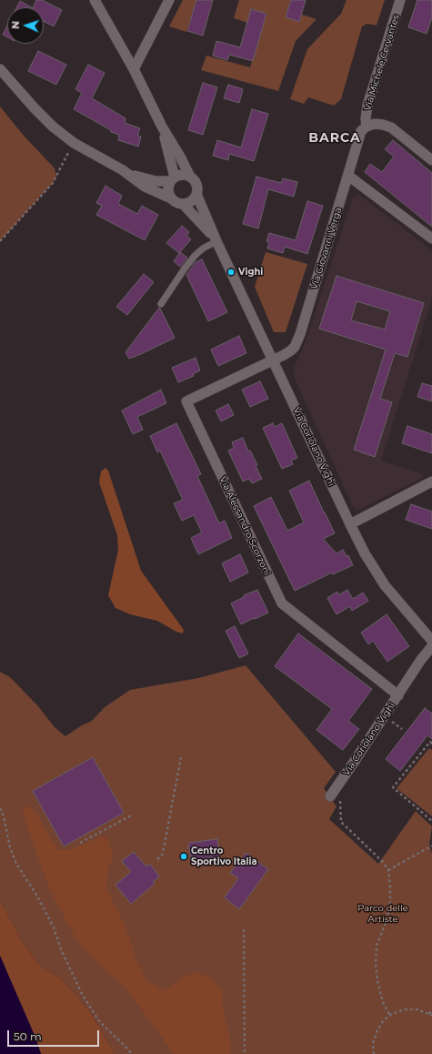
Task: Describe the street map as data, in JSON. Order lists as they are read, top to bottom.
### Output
{
  "streets": {
    "street": [
      "Via Michele Cervantes",
      "Via Giovanni Verga",
      "Via Coriolano Vighi",
      "Via Alessandro Scorzoni"
    ]
  },
  "crossings": [
    ["Via Michele Cervantes", "Via Giovanni Verga"],
    ["Via Giovanni Verga", "Via Coriolano Vighi"],
    ["Via Giovanni Verga", "Via Alessandro Scorzoni"],
    ["Via Coriolano Vighi", "Via Alessandro Scorzoni"]
  ],
  "districts": ["BARCA"],
  "parks": ["Parco delle Artiste"],
  "places": ["Vighi", "Centro Sportivo Italia"],
  "scale_bar": "50 m",
  "north": "left"
}
